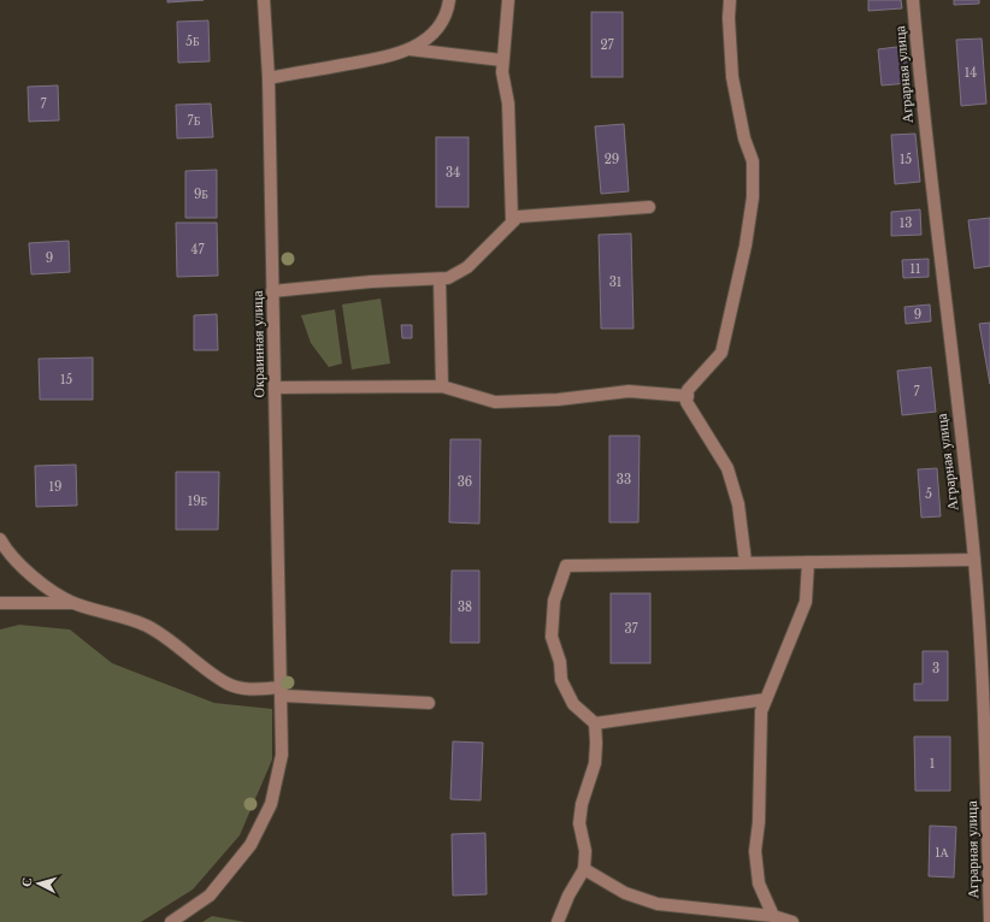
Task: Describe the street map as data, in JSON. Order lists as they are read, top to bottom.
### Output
{
  "streets": {
    "street": ["Аграрная улица", "Окраинная улица"]
  },
  "house_numbers": [
    "5Б",
    "27",
    "14",
    "7",
    "7Б",
    "29",
    "15",
    "34",
    "9Б",
    "13",
    "47",
    "9",
    "11",
    "31",
    "9",
    "15",
    "7",
    "33",
    "36",
    "19",
    "5",
    "19Б",
    "38",
    "37",
    "3",
    "1",
    "1А"
  ],
  "north": "left"
}
